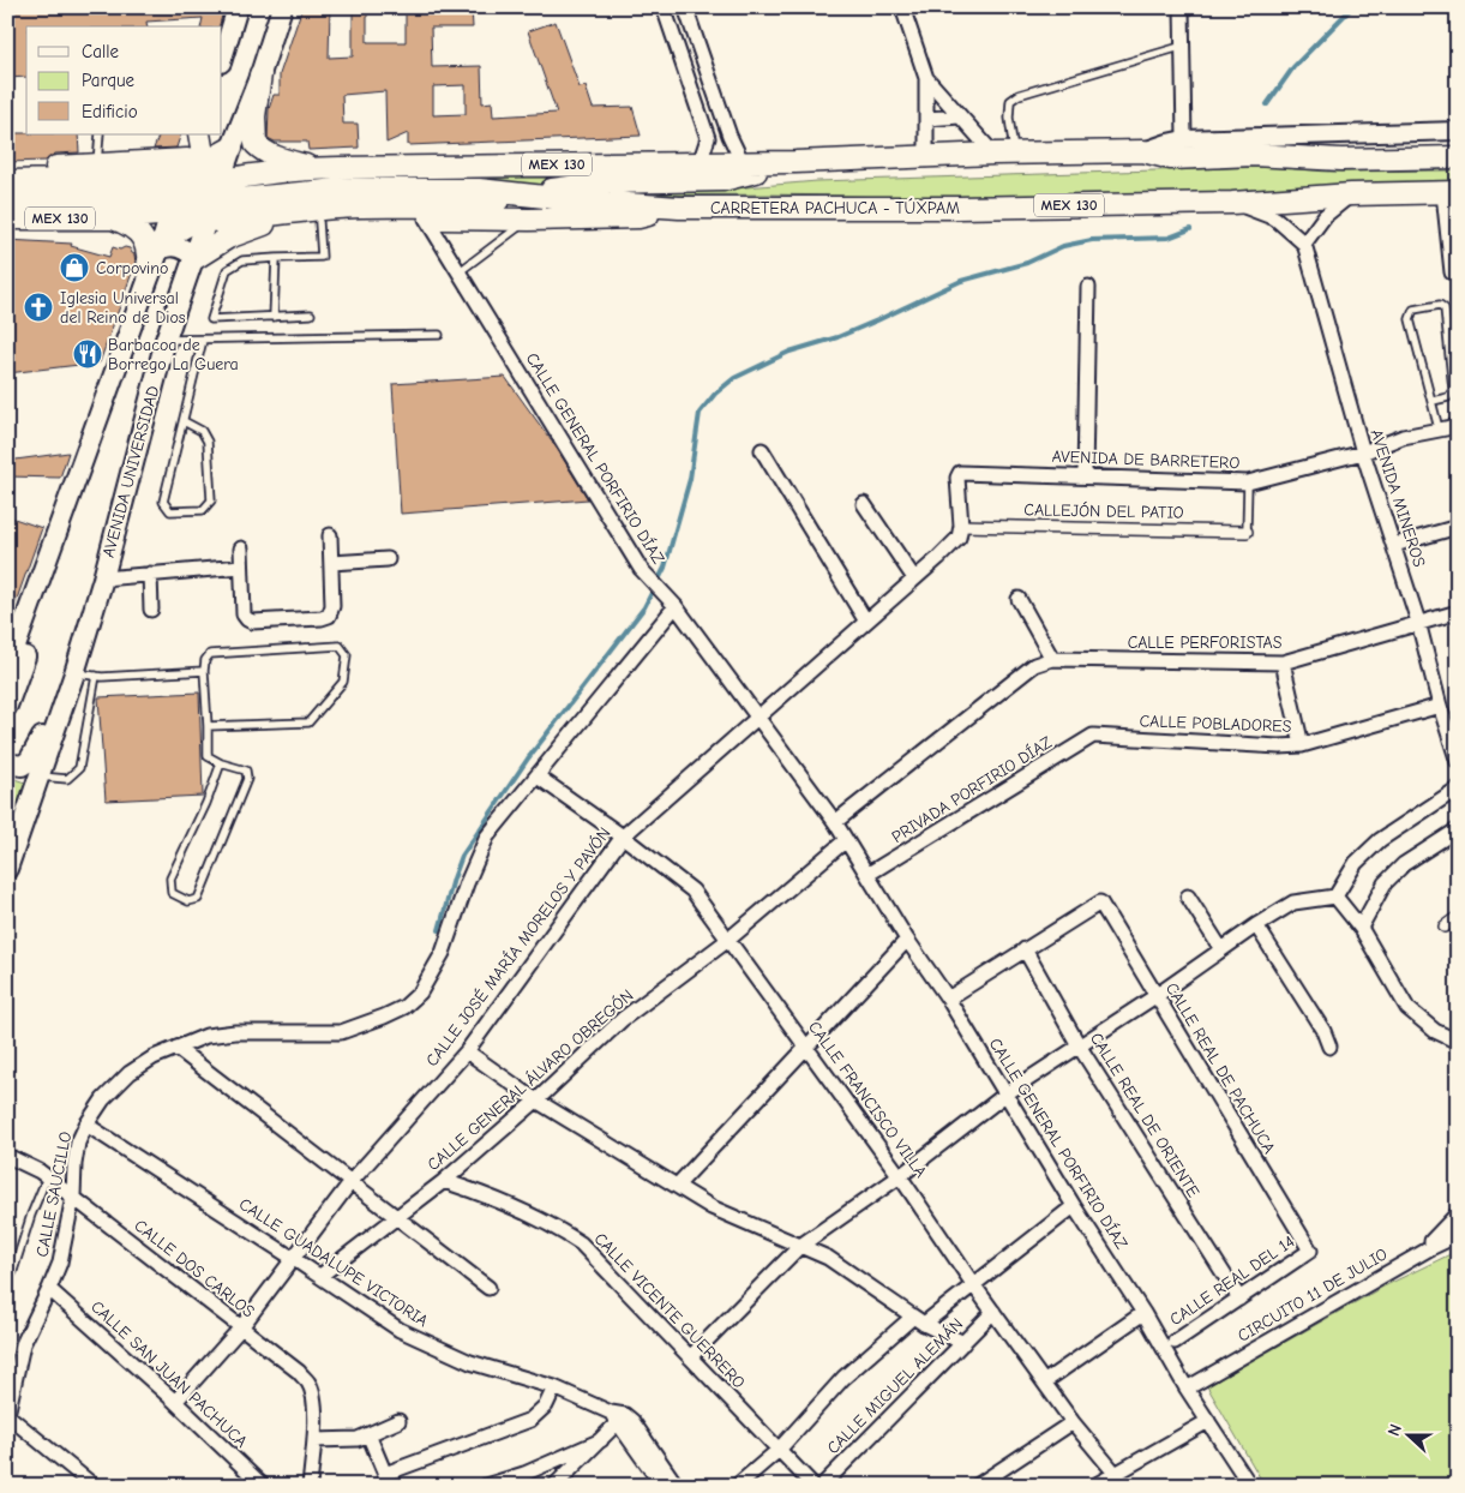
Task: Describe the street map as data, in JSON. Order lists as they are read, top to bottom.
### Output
{
  "streets": {
    "main road": ["MEX 130", "CARRETERA PACHUCA - TÚXPAM", "AVENIDA UNIVERSIDAD"],
    "street": [
      "CALLE GENERAL PORFIRIO DÍAZ",
      "AVENIDA DE BARRETERO",
      "AVENIDA MINEROS",
      "CALLEJÓN DEL PATIO",
      "CALLE PERFORISTAS",
      "CALLE POBLADORES",
      "PRIVADA PORFIRIO DÍAZ",
      "CALLE JOSÉ MARÍA MORELOS Y PAVÓN",
      "CALLE REAL DE PACHUCA",
      "CALLE GENERAL ÁLVARO OBREGÓN",
      "CALLE FRANCISCO VILLA",
      "CALLE REAL DE ORIENTE",
      "CALLE SAUCILLO",
      "CALLE GUADALUPE VICTORIA",
      "CALLE DOS CARLOS",
      "CALLE REAL DEL 14",
      "CIRCUITO 11 DE JULIO",
      "CALLE VICENTE GUERRERO",
      "CALLE SAN JUAN PACHUCA",
      "CALLE MIGUEL ALEMÁN"
    ]
  },
  "crossings": [
    ["MEX 130", "CARRETERA PACHUCA - TÚXPAM"],
    ["CALLE GENERAL PORFIRIO DÍAZ", "PRIVADA PORFIRIO DÍAZ"],
    ["CALLE GENERAL PORFIRIO DÍAZ", "CALLE JOSÉ MARÍA MORELOS Y PAVÓN"],
    ["CALLE GENERAL PORFIRIO DÍAZ", "CALLE GENERAL ÁLVARO OBREGÓN"],
    ["CALLE GENERAL PORFIRIO DÍAZ", "CALLE SAUCILLO"],
    ["CALLE GENERAL PORFIRIO DÍAZ", "CIRCUITO 11 DE JULIO"],
    ["AVENIDA DE BARRETERO", "AVENIDA MINEROS"],
    ["AVENIDA DE BARRETERO", "CALLEJÓN DEL PATIO"],
    ["AVENIDA DE BARRETERO", "CALLE JOSÉ MARÍA MORELOS Y PAVÓN"],
    ["AVENIDA MINEROS", "CALLE PERFORISTAS"],
    ["AVENIDA MINEROS", "CALLE POBLADORES"],
    ["CALLEJÓN DEL PATIO", "CALLE JOSÉ MARÍA MORELOS Y PAVÓN"],
    ["CALLE POBLADORES", "PRIVADA PORFIRIO DÍAZ"],
    ["CALLE JOSÉ MARÍA MORELOS Y PAVÓN", "CALLE FRANCISCO VILLA"],
    ["CALLE JOSÉ MARÍA MORELOS Y PAVÓN", "CALLE GUADALUPE VICTORIA"],
    ["CALLE REAL DE PACHUCA", "CALLE REAL DE ORIENTE"],
    ["CALLE REAL DE PACHUCA", "CALLE REAL DEL 14"],
    ["CALLE GENERAL ÁLVARO OBREGÓN", "CALLE FRANCISCO VILLA"],
    ["CALLE GENERAL ÁLVARO OBREGÓN", "CALLE GUADALUPE VICTORIA"],
    ["CALLE GENERAL ÁLVARO OBREGÓN", "CALLE VICENTE GUERRERO"],
    ["CALLE FRANCISCO VILLA", "CALLE SAUCILLO"],
    ["CALLE FRANCISCO VILLA", "CALLE MIGUEL ALEMÁN"],
    ["CALLE REAL DE ORIENTE", "CALLE REAL DEL 14"],
    ["CALLE SAUCILLO", "CALLE GUADALUPE VICTORIA"],
    ["CALLE SAUCILLO", "CALLE DOS CARLOS"],
    ["CALLE SAUCILLO", "CALLE SAN JUAN PACHUCA"]
  ],
  "places": {
    "shop": ["Corpovino"],
    "church": ["Iglesia Universal del Reino de Dios"],
    "restaurant": ["Barbacoa de Borrego La Guera"]
  },
  "legend": ["Calle", "Parque", "Edificio"],
  "north": "left"
}
